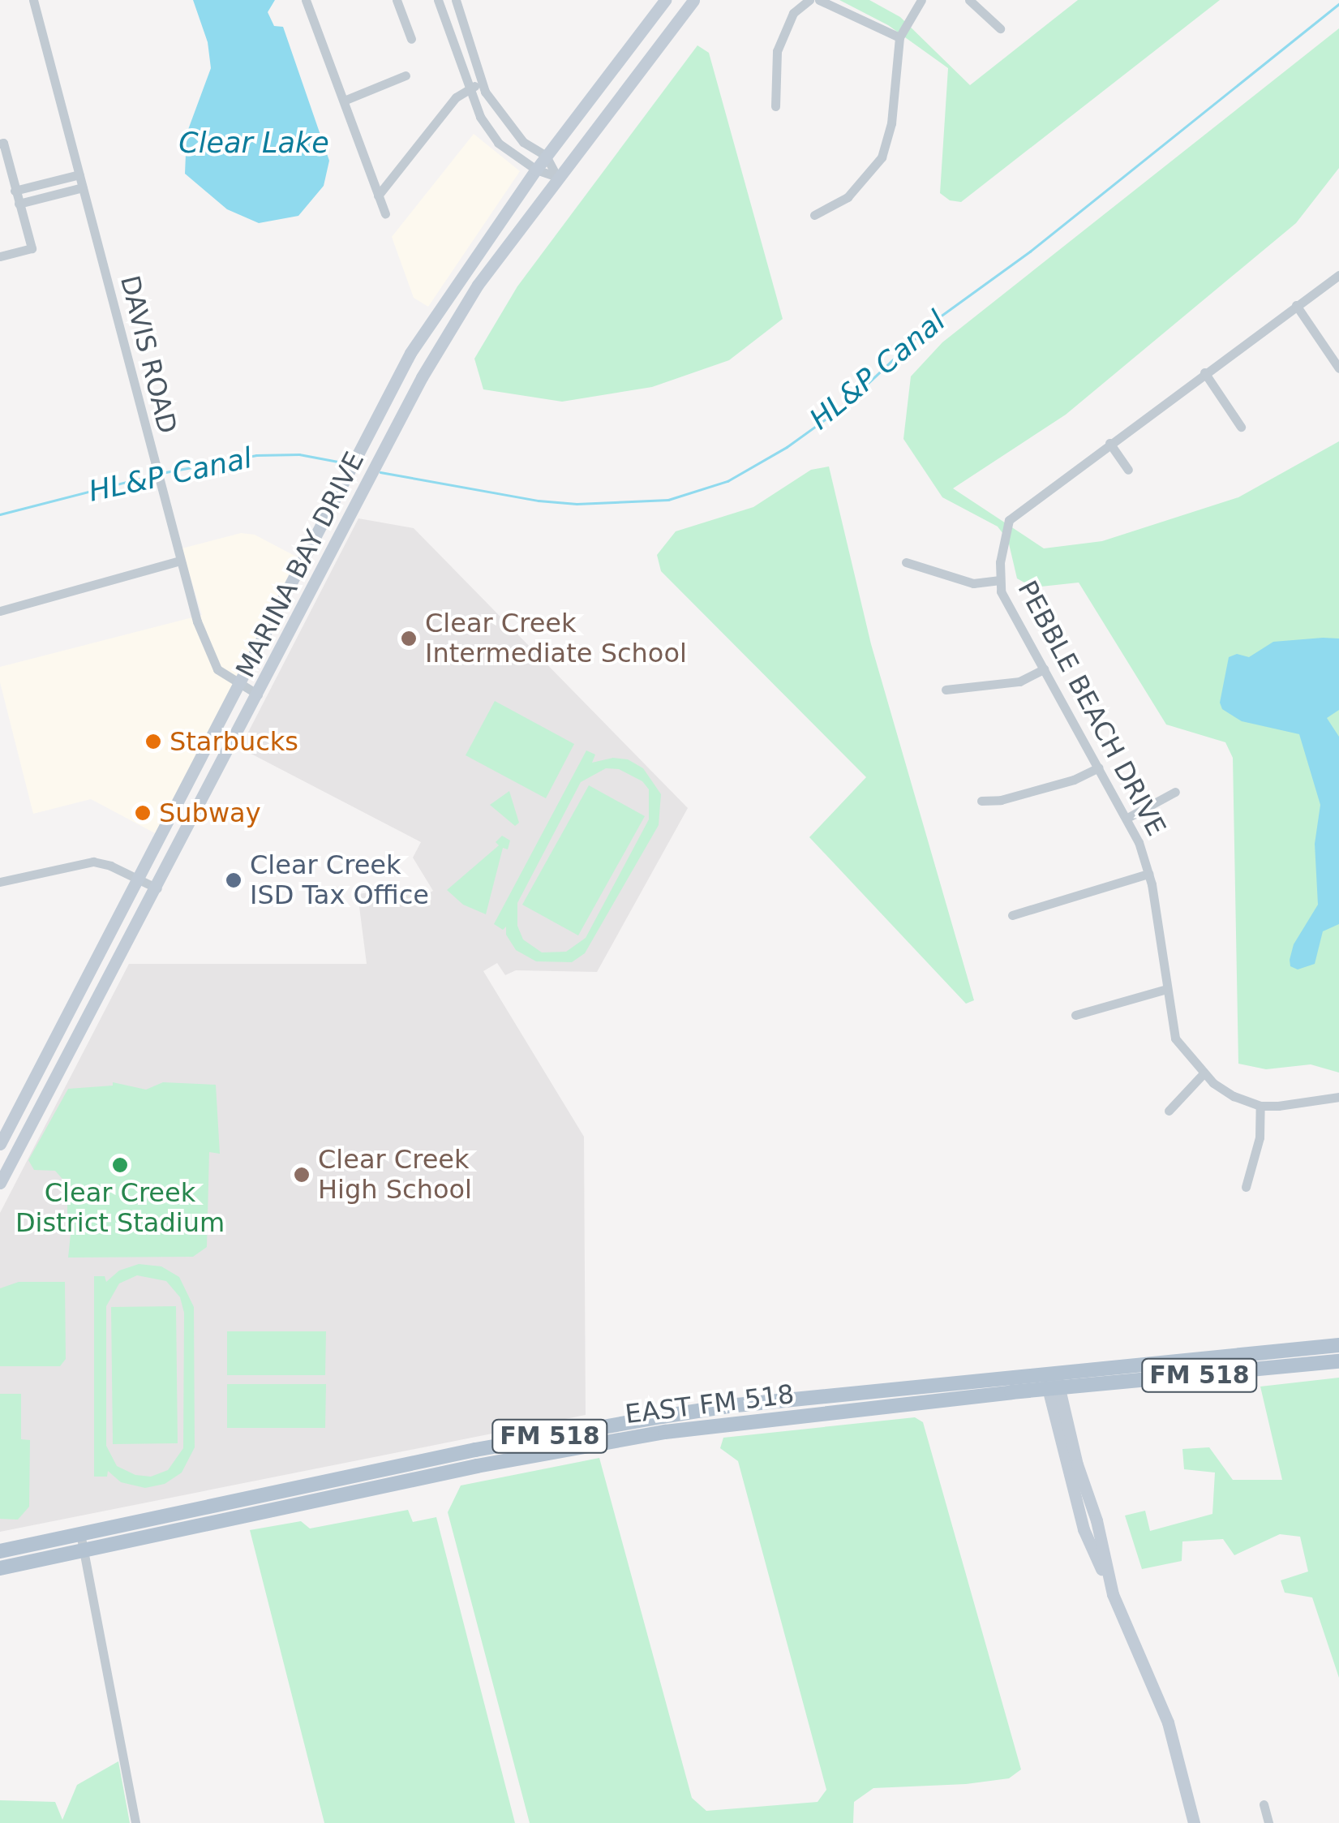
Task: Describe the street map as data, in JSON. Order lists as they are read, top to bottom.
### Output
{
  "streets": {
    "main road": ["MARINA BAY DRIVE", "FM 518", "EAST FM 518"],
    "street": ["DAVIS ROAD", "PEBBLE BEACH DRIVE"]
  },
  "crossings": [
    ["DAVIS ROAD", "MARINA BAY DRIVE"]
  ],
  "water": ["Clear Lake", "HL&P Canal"],
  "places": [
    "Clear Creek Intermediate School",
    "Starbucks",
    "Subway",
    "Clear Creek ISD Tax Office",
    "Clear Creek District Stadium",
    "Clear Creek High School"
  ]
}
